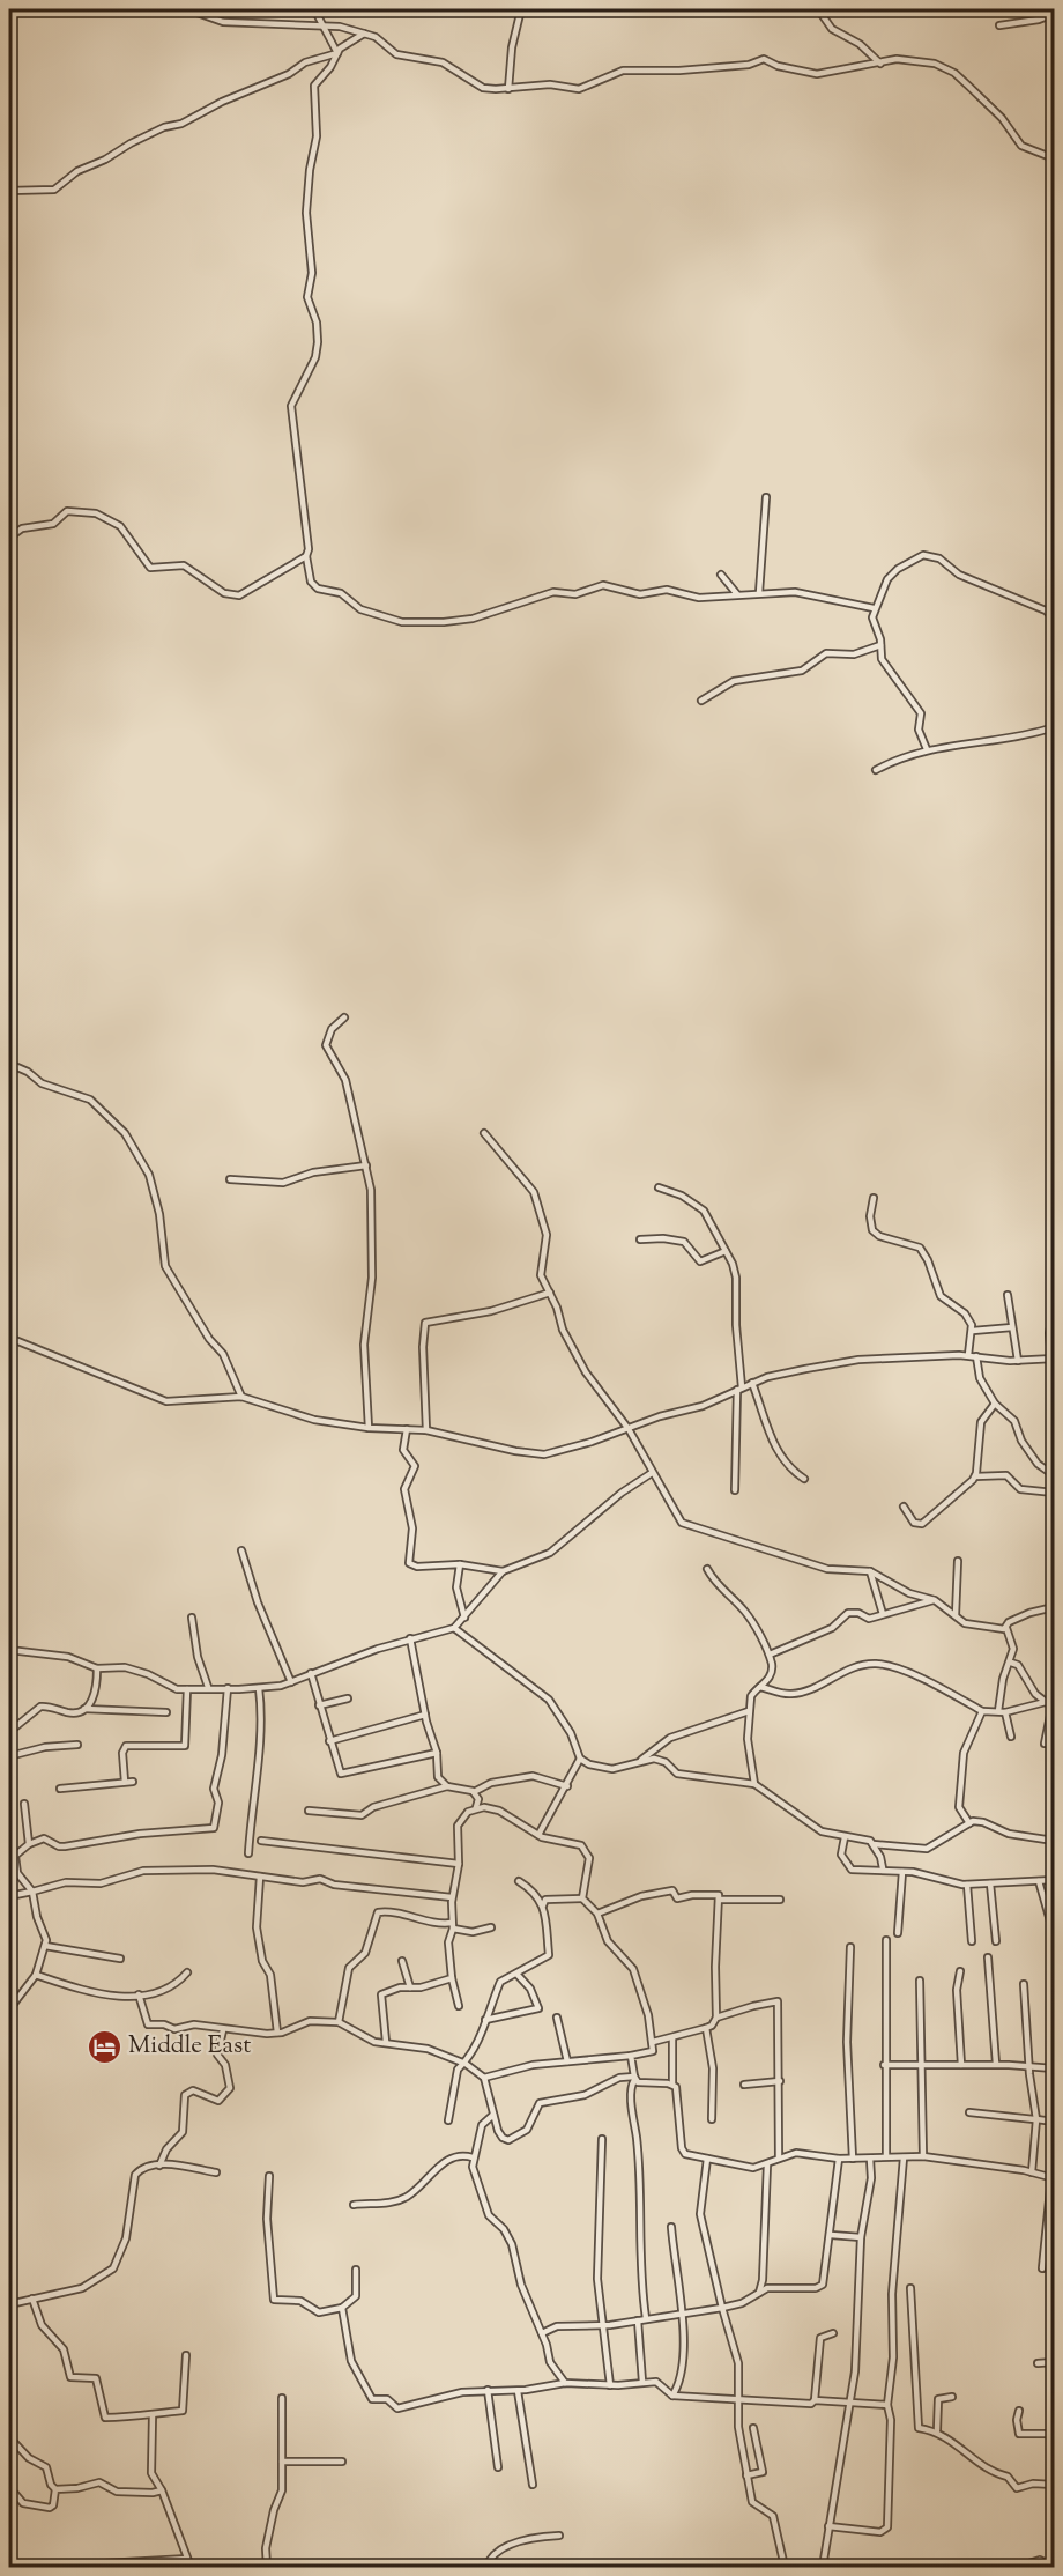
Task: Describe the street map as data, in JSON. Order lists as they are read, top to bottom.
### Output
{
  "places": {
    "hotel": ["Middle East"]
  }
}
